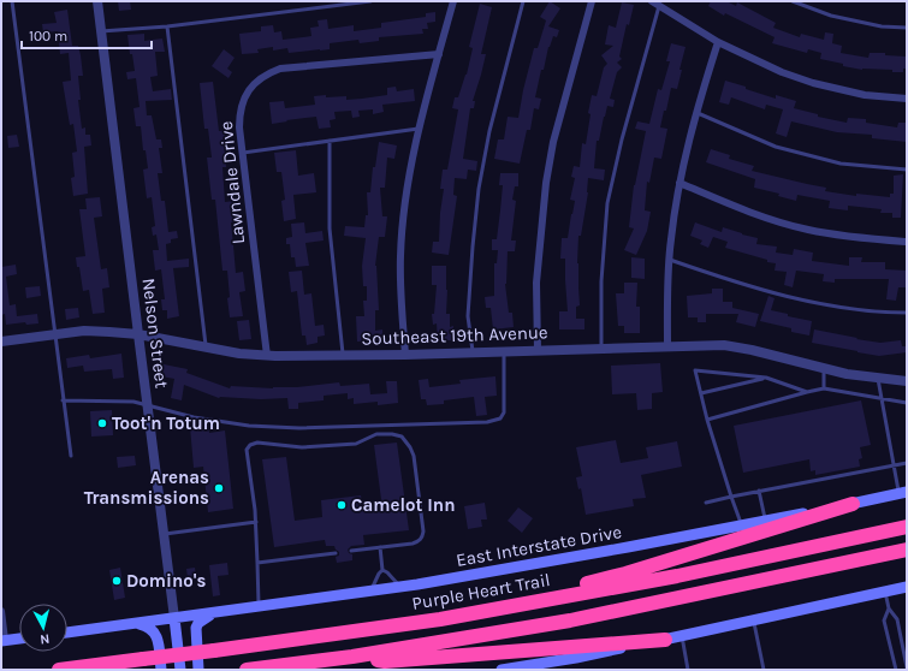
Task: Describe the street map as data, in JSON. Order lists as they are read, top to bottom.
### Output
{
  "streets": {
    "highway": ["Purple Heart Trail"],
    "main road": ["Nelson Street", "East Interstate Drive"],
    "street": ["Lawndale Drive", "Southeast 19th Avenue"]
  },
  "crossings": [
    ["Lawndale Drive", "Southeast 19th Avenue"],
    ["Nelson Street", "Southeast 19th Avenue"],
    ["Nelson Street", "East Interstate Drive"]
  ],
  "places": [
    "Toot'n Totum",
    "Arenas Transmissions",
    "Camelot Inn",
    "Domino's"
  ],
  "scale_bar": "100 m",
  "north": "bottom"
}
